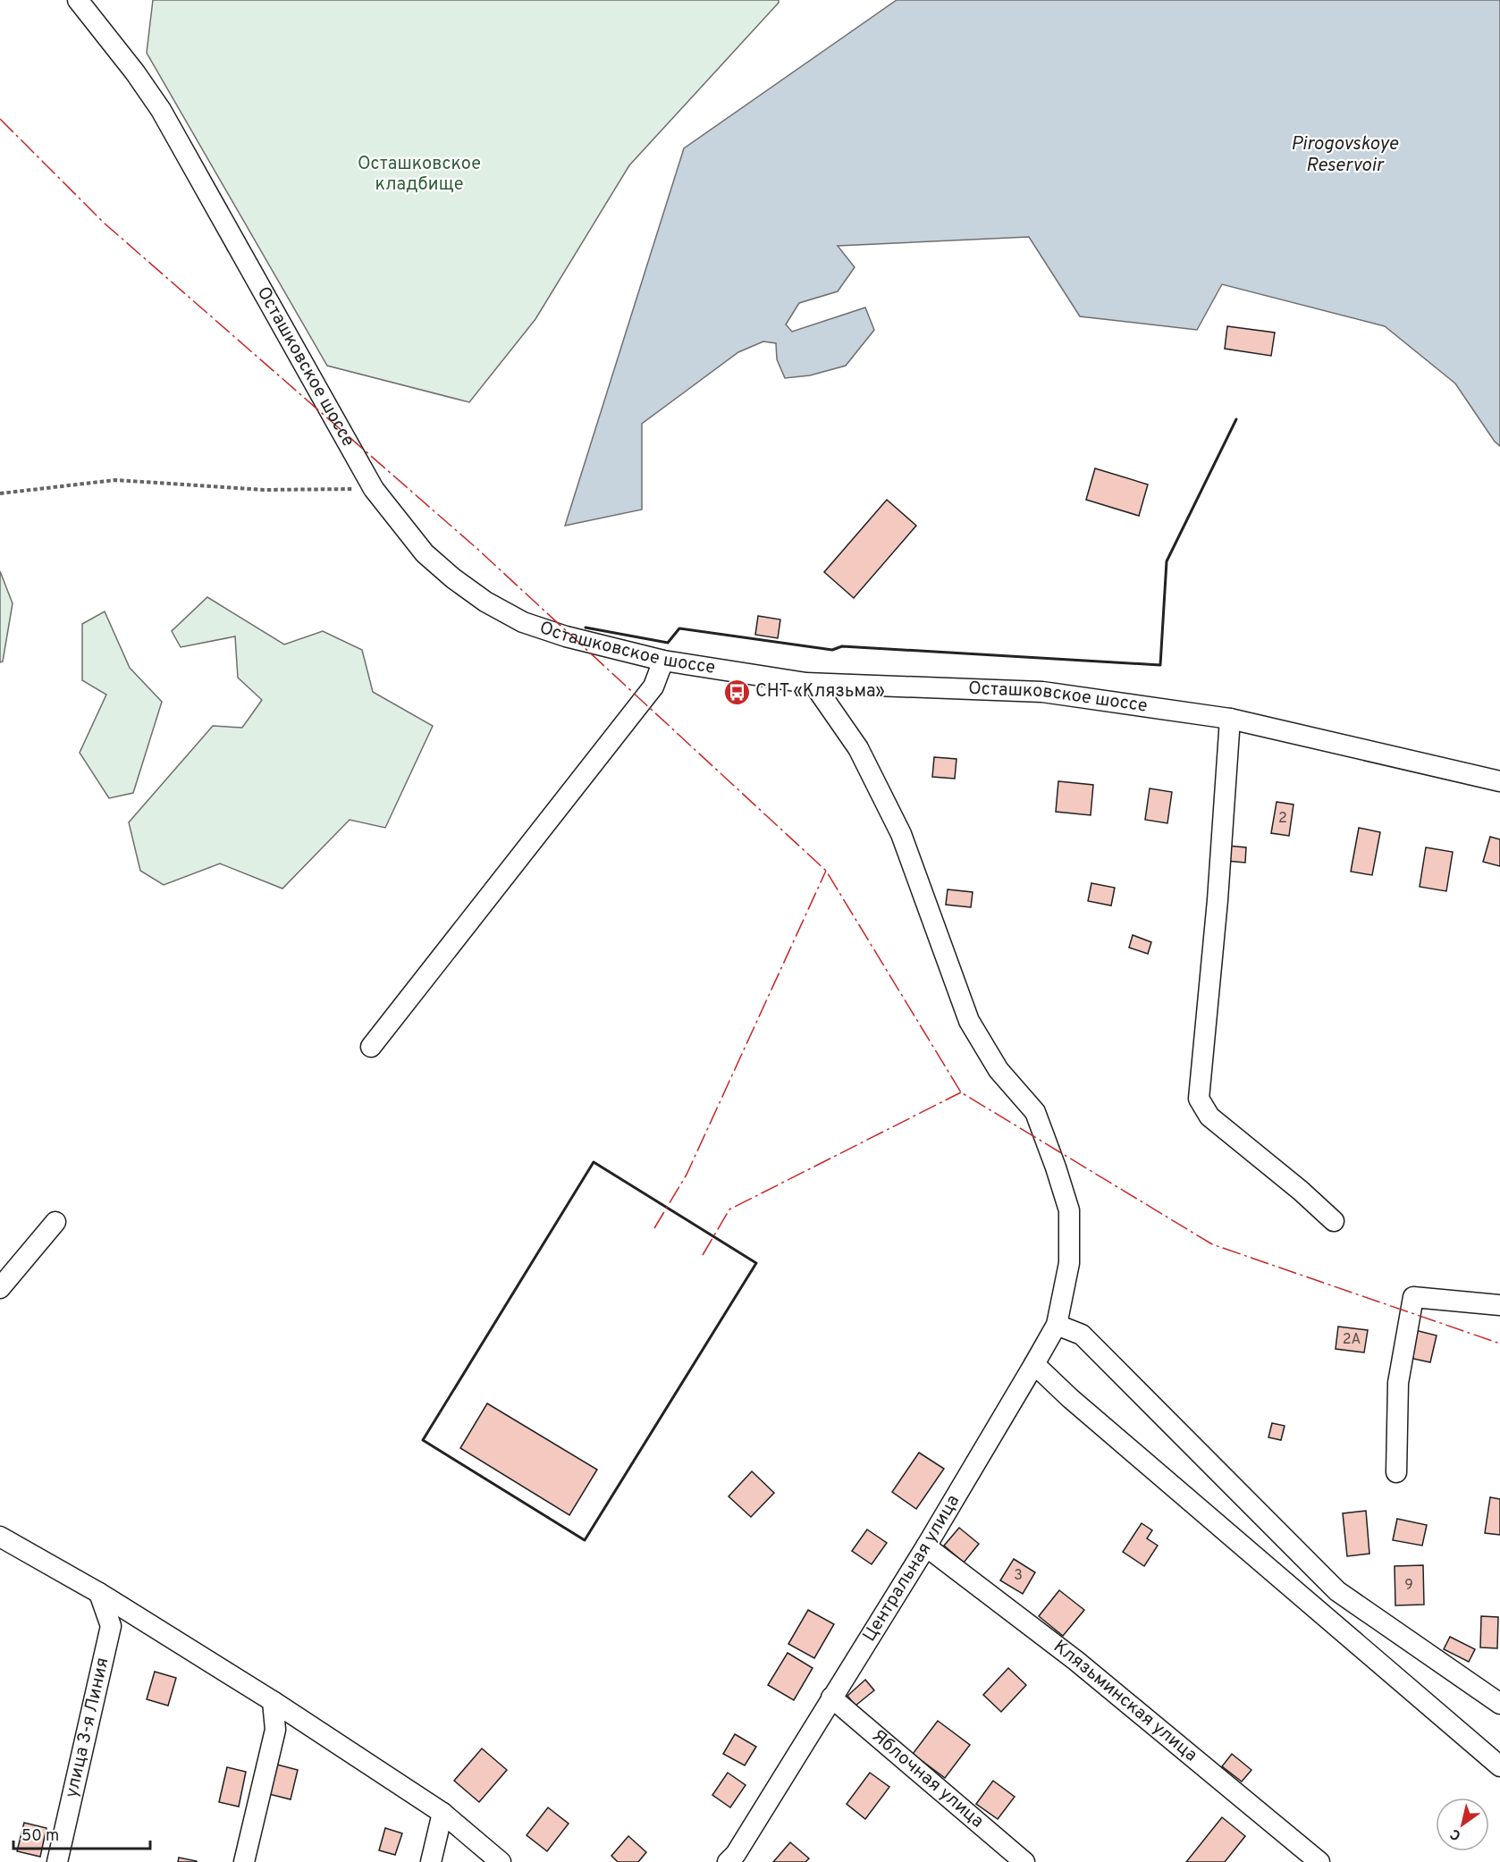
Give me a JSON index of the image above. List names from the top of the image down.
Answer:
{
  "streets": {
    "street": [
      "Осташковское шоссе",
      "Центральная улица",
      "Клязьминская улица",
      "улица 3-я Линия",
      "Яблочная улица"
    ]
  },
  "crossings": [
    ["Осташковское шоссе", "Центральная улица"],
    ["Центральная улица", "Клязьминская улица"],
    ["Центральная улица", "Яблочная улица"]
  ],
  "water": ["Pirogovskoye Reservoir"],
  "parks": ["Осташковское кладбище"],
  "places": {
    "bus stop": ["СНТ «Клязьма»"]
  },
  "house_numbers": [
    "2",
    "2А",
    "3",
    "9"
  ],
  "scale_bar": "50 m",
  "north": "bottom left"
}
